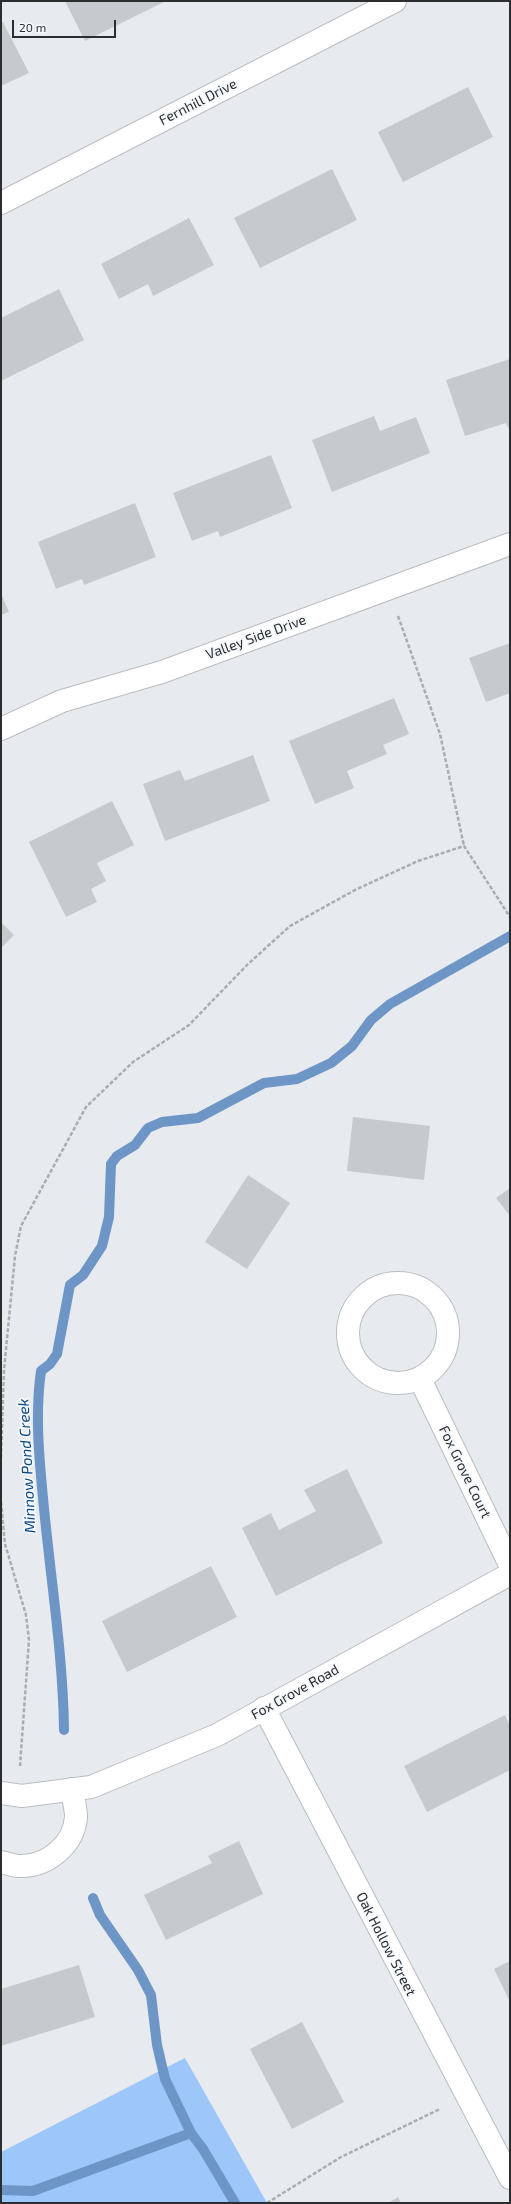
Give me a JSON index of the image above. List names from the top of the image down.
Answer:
{
  "streets": {
    "street": [
      "Fernhill Drive",
      "Valley Side Drive",
      "Fox Grove Court",
      "Fox Grove Road",
      "Oak Hollow Street"
    ]
  },
  "crossings": [
    ["Fox Grove Road", "Oak Hollow Street"]
  ],
  "water": ["Minnow Pond Creek"],
  "scale_bar": "20 m"
}
